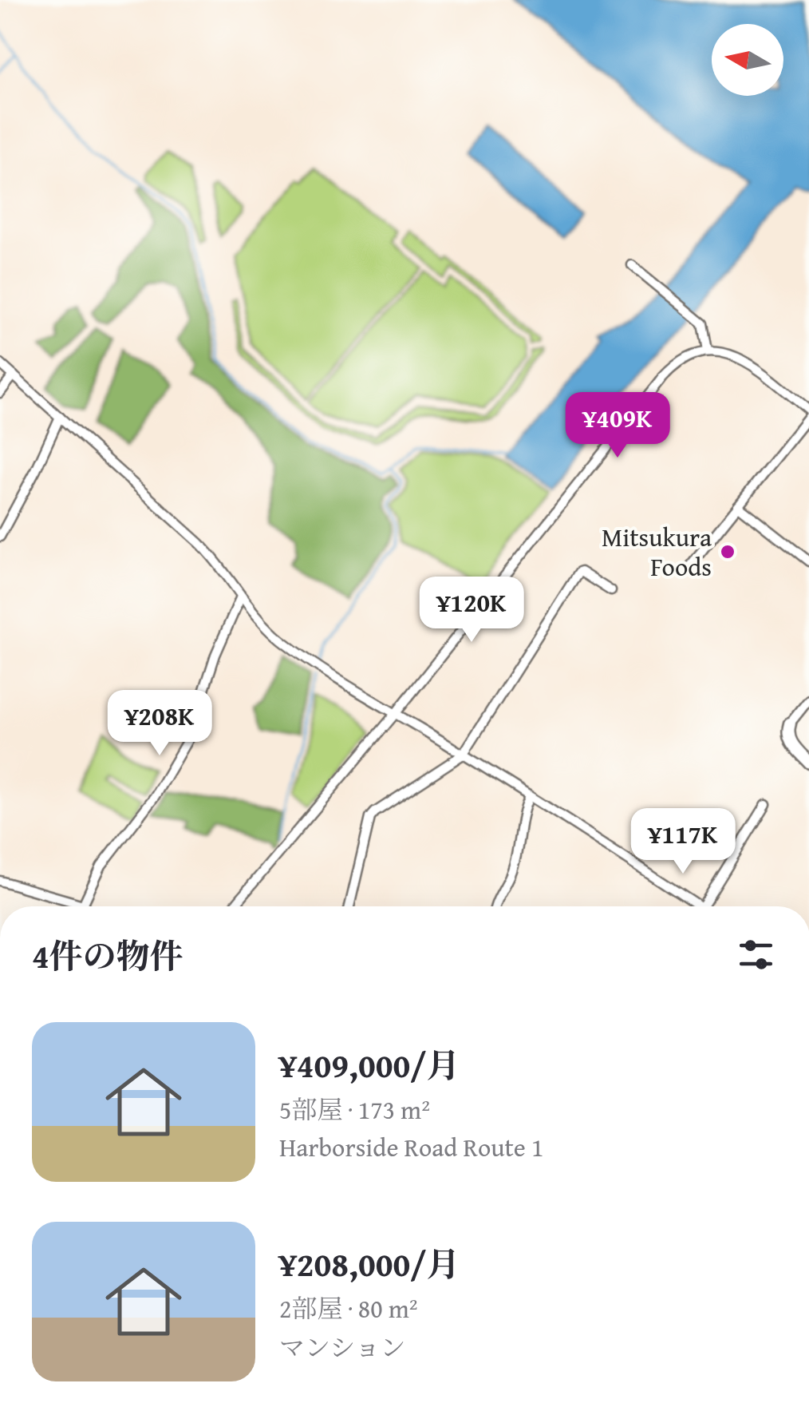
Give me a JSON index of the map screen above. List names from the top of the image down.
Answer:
{
  "places": ["Mitsukura Foods"],
  "north": "left",
  "page": {
    "price": [
      "¥409K",
      "¥120K",
      "¥208K",
      "¥117K"
    ],
    "heading": "4件の物件",
    "list": [
      {
        "name": "¥409,000/月",
        "note": "5部屋 · 173 m² · Harborside Road Route 1"
      },
      {
        "name": "¥208,000/月",
        "note": "2部屋 · 80 m² · マンション"
      }
    ]
  }
}
